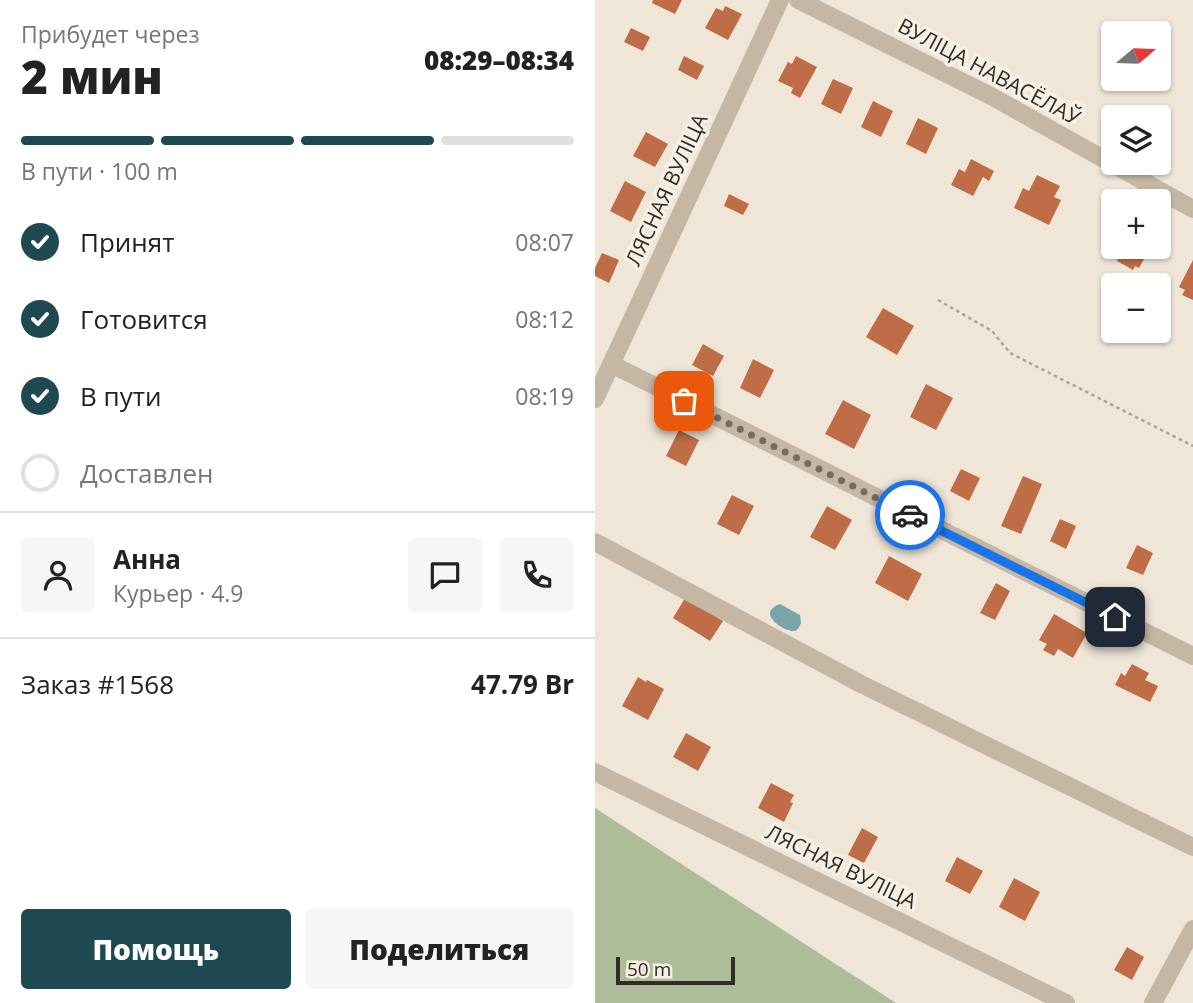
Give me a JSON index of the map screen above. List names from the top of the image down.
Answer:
{
  "streets": {
    "street": ["ВУЛІЦА НАВАСЁЛАЎ", "ЛЯСНАЯ ВУЛІЦА"]
  },
  "scale_bar": "50 m",
  "north": "right",
  "page": {
    "heading": ["2 мин", "Прибудет через", "08:29–08:34"],
    "panel": [
      "Анна",
      "Курьер · 4.9",
      "Заказ #1568",
      "47.79 Br"
    ],
    "map_buttons": ["+", "−"],
    "bar": "В пути · 100 m",
    "list": [
      ["Принят", "08:07"],
      ["Готовится", "08:12"],
      ["В пути", "08:19"],
      "Доставлен"
    ],
    "buttons": ["Помощь", "Поделиться"],
    "scale": "50 m"
  }
}
